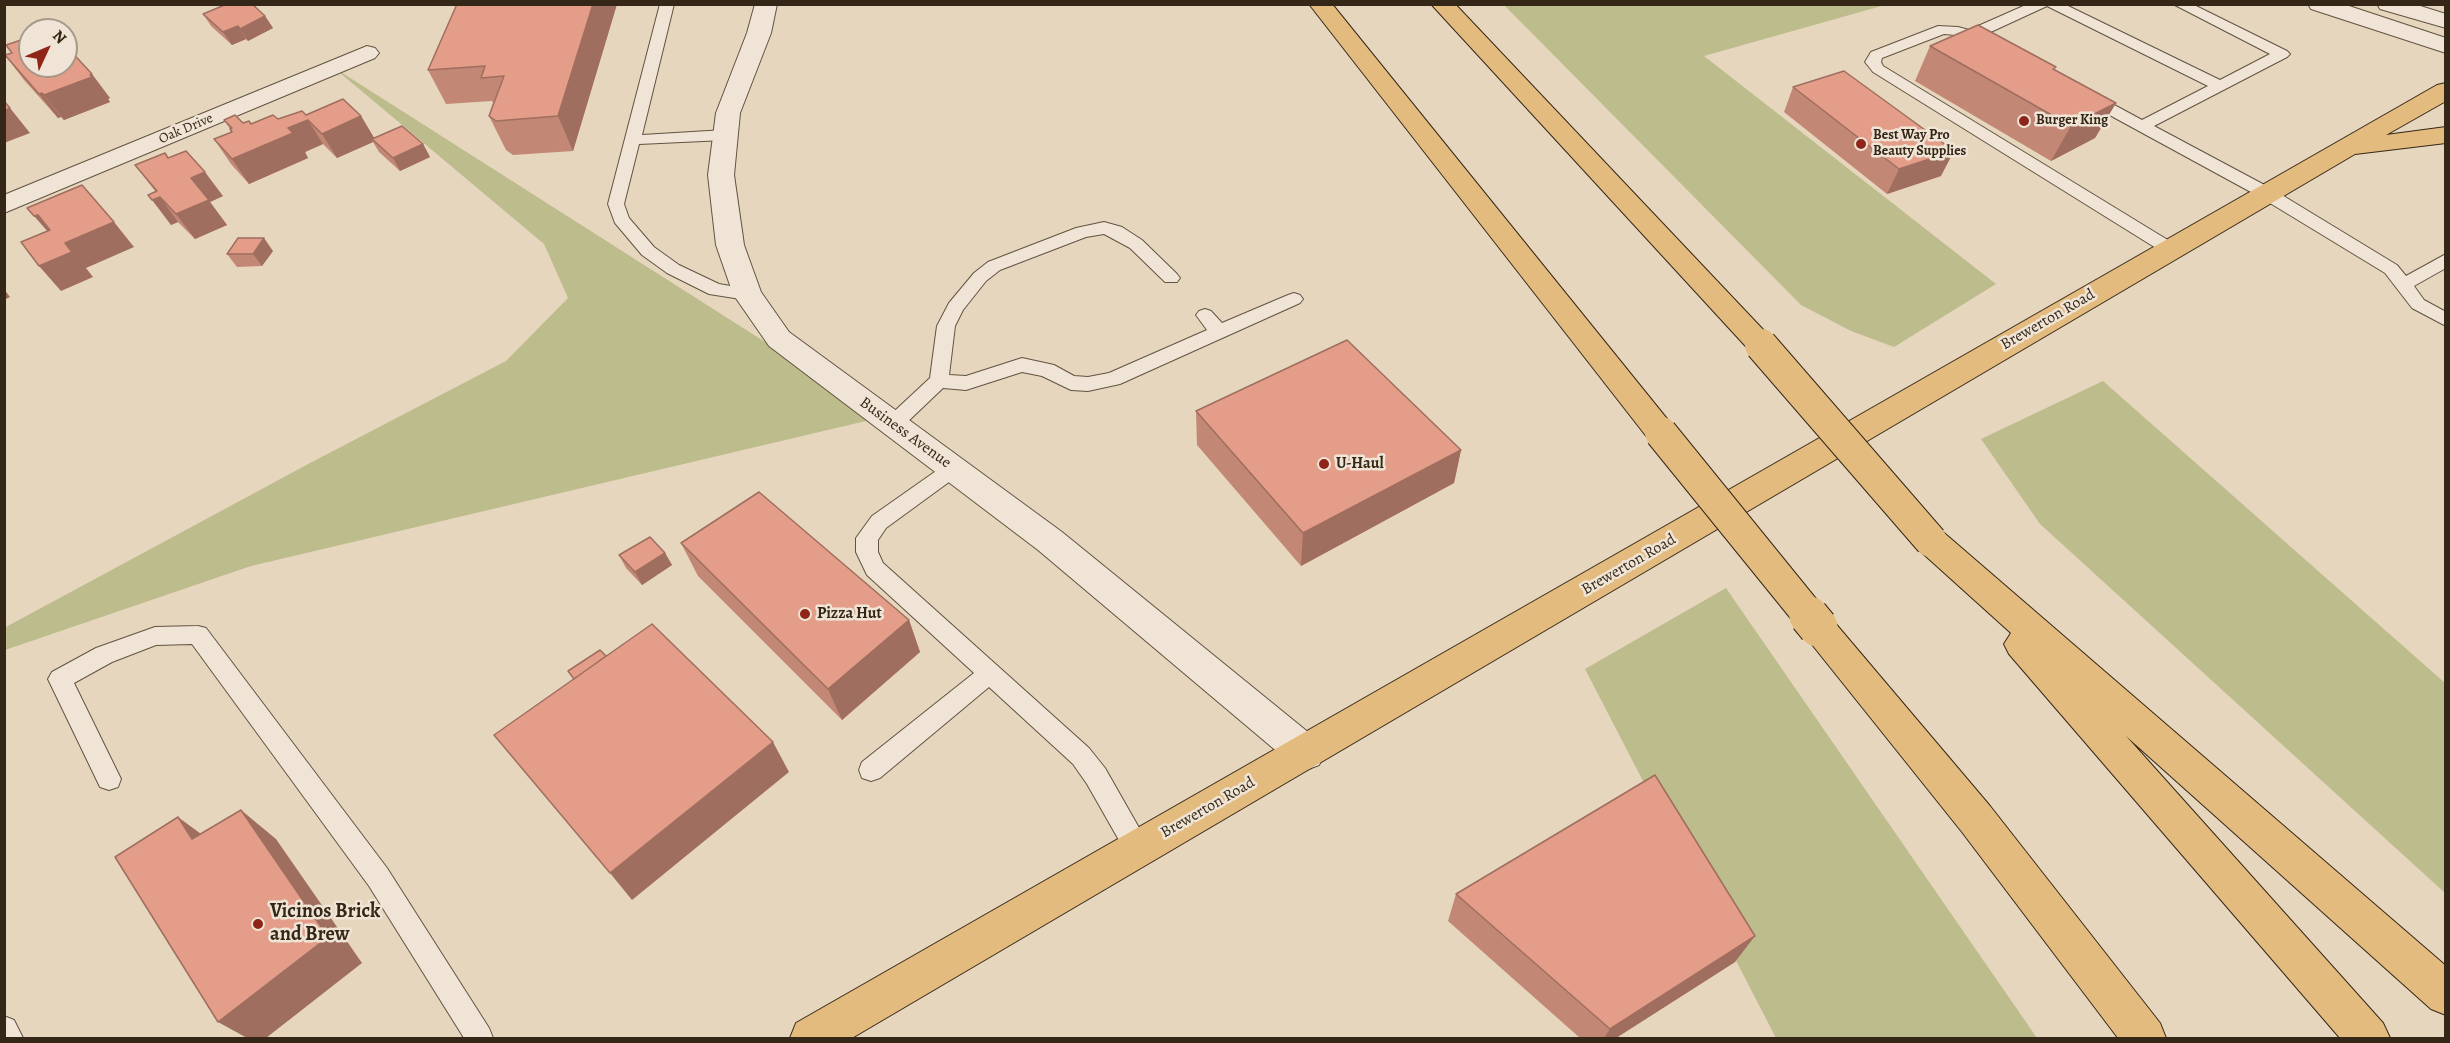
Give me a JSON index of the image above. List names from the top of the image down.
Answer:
{
  "streets": {
    "main road": ["Brewerton Road"],
    "street": ["Oak Drive", "Business Avenue"]
  },
  "crossings": [
    ["Brewerton Road", "Business Avenue"]
  ],
  "places": [
    "Burger King",
    "Best Way Pro Beauty Supplies",
    "U-Haul",
    "Pizza Hut",
    "Vicinos Brick and Brew"
  ],
  "north": "top right"
}
